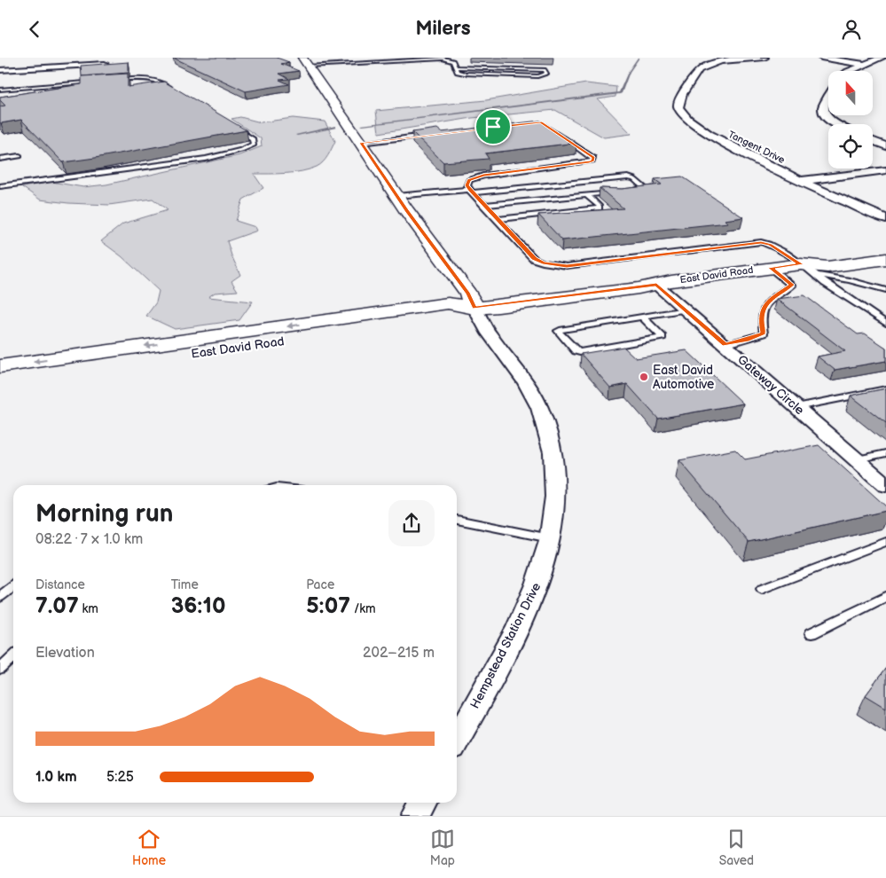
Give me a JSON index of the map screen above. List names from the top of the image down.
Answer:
{
  "streets": {
    "street": [
      "Tangent Drive",
      "East David Road",
      "Gateway Circle",
      "Hempstead Station Drive"
    ]
  },
  "crossings": [
    ["East David Road", "Gateway Circle"],
    ["East David Road", "Hempstead Station Drive"]
  ],
  "places": ["East David Automotive"],
  "north": "top",
  "page": {
    "header": "Milers",
    "heading": ["Morning run", "08:22 · 7 × 1.0 km"],
    "stats": [
      ["Distance", "7.07 km"],
      ["Time", "36:10"],
      ["Pace", "5:07 /km"]
    ],
    "chart": ["Elevation", "202–215 m"],
    "list": [
      {
        "name": "1.0 km",
        "note": "5:25"
      }
    ],
    "tabs": ["Home", "Map", "Saved"]
  }
}
